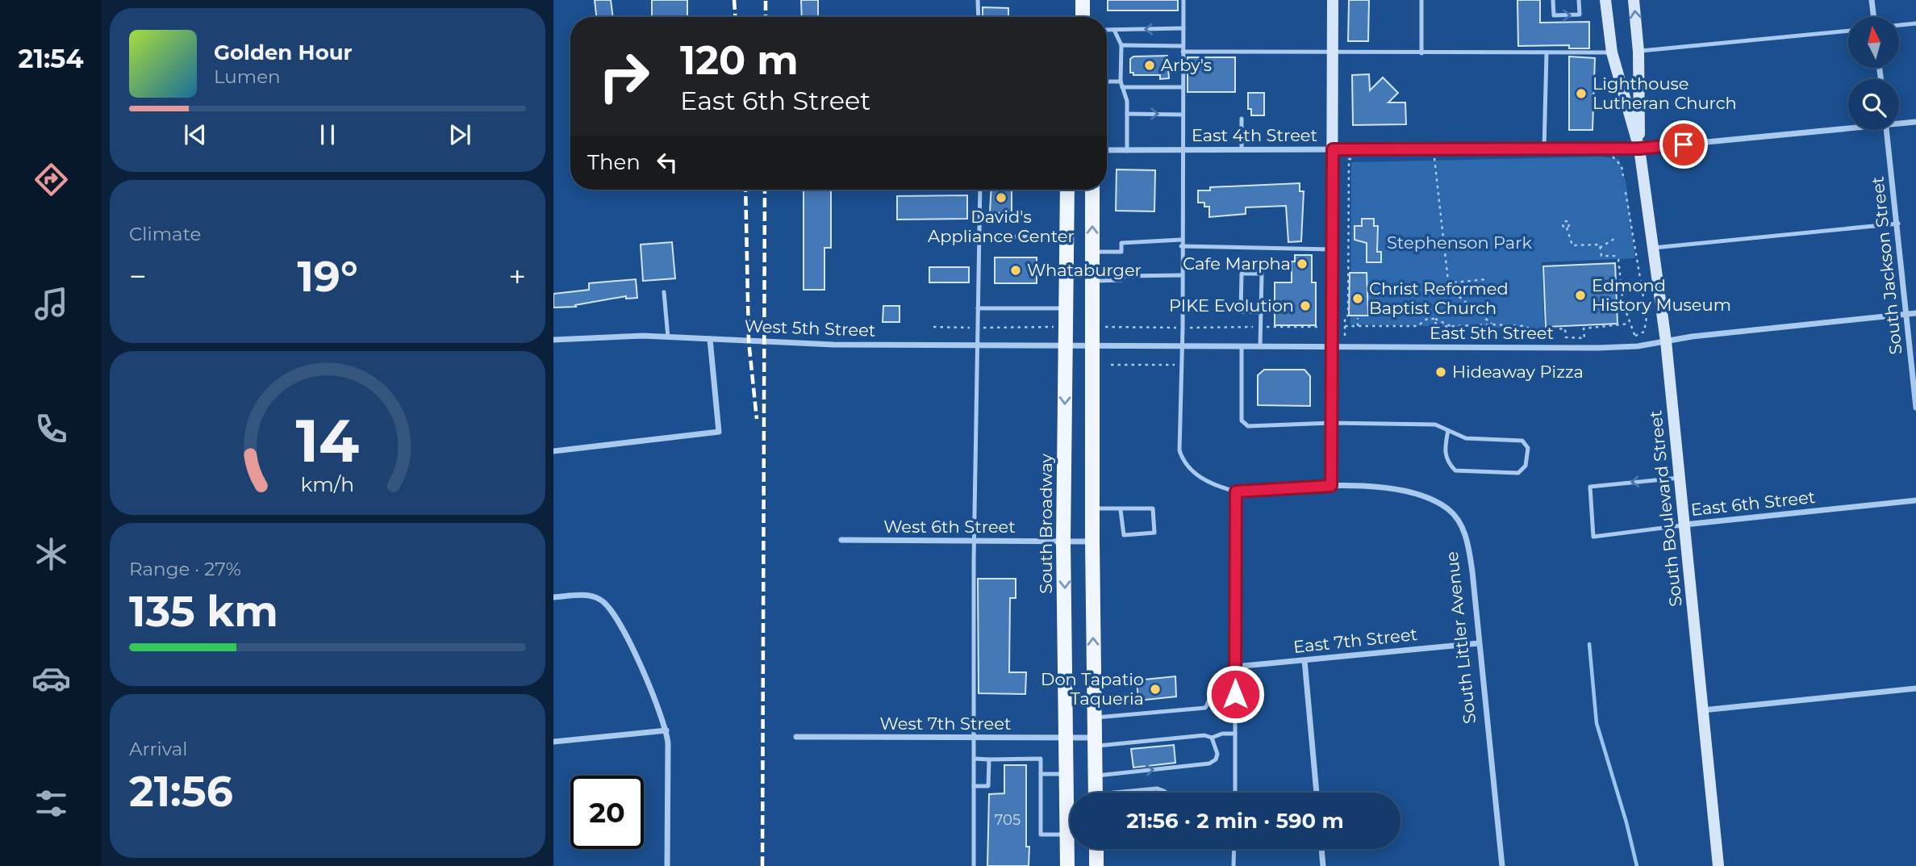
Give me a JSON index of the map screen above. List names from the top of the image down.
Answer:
{
  "streets": {
    "main road": ["South Boulevard Street", "South Broadway"],
    "street": [
      "East 4th Street",
      "South Jackson Street",
      "West 5th Street",
      "East 5th Street",
      "East 6th Street",
      "West 6th Street",
      "South Littler Avenue",
      "East 7th Street",
      "West 7th Street"
    ]
  },
  "crossings": [
    ["East 4th Street", "South Boulevard Street"],
    ["South Jackson Street", "East 5th Street"],
    ["West 5th Street", "East 5th Street"],
    ["West 5th Street", "South Broadway"],
    ["East 5th Street", "South Boulevard Street"],
    ["East 5th Street", "South Broadway"],
    ["East 6th Street", "South Boulevard Street"],
    ["South Broadway", "West 6th Street"],
    ["South Broadway", "West 7th Street"],
    ["South Littler Avenue", "East 7th Street"]
  ],
  "parks": ["Stephenson Park"],
  "places": [
    "Arby's",
    "Lighthouse Lutheran Church",
    "David's Appliance Center",
    "Cafe Marpha",
    "Whataburger",
    "Edmond History Museum",
    "Christ Reformed Baptist Church",
    "PIKE Evolution",
    "Hideaway Pizza",
    "Don Tapatio Taqueria"
  ],
  "house_numbers": ["705"],
  "north": "top",
  "page": {
    "tabs": "21:54",
    "turn": ["120 m", "East 6th Street"],
    "song": ["Golden Hour", "Lumen"],
    "then": "Then",
    "tile": [
      "Climate",
      ["Range · 27%", "135 km"],
      ["Arrival", "21:56"]
    ],
    "heat": ["−", "19°", "+"],
    "limit": "20",
    "trip": "21:56 · 2 min · 590 m",
    "gauge": ["14", "km/h"]
  }
}
